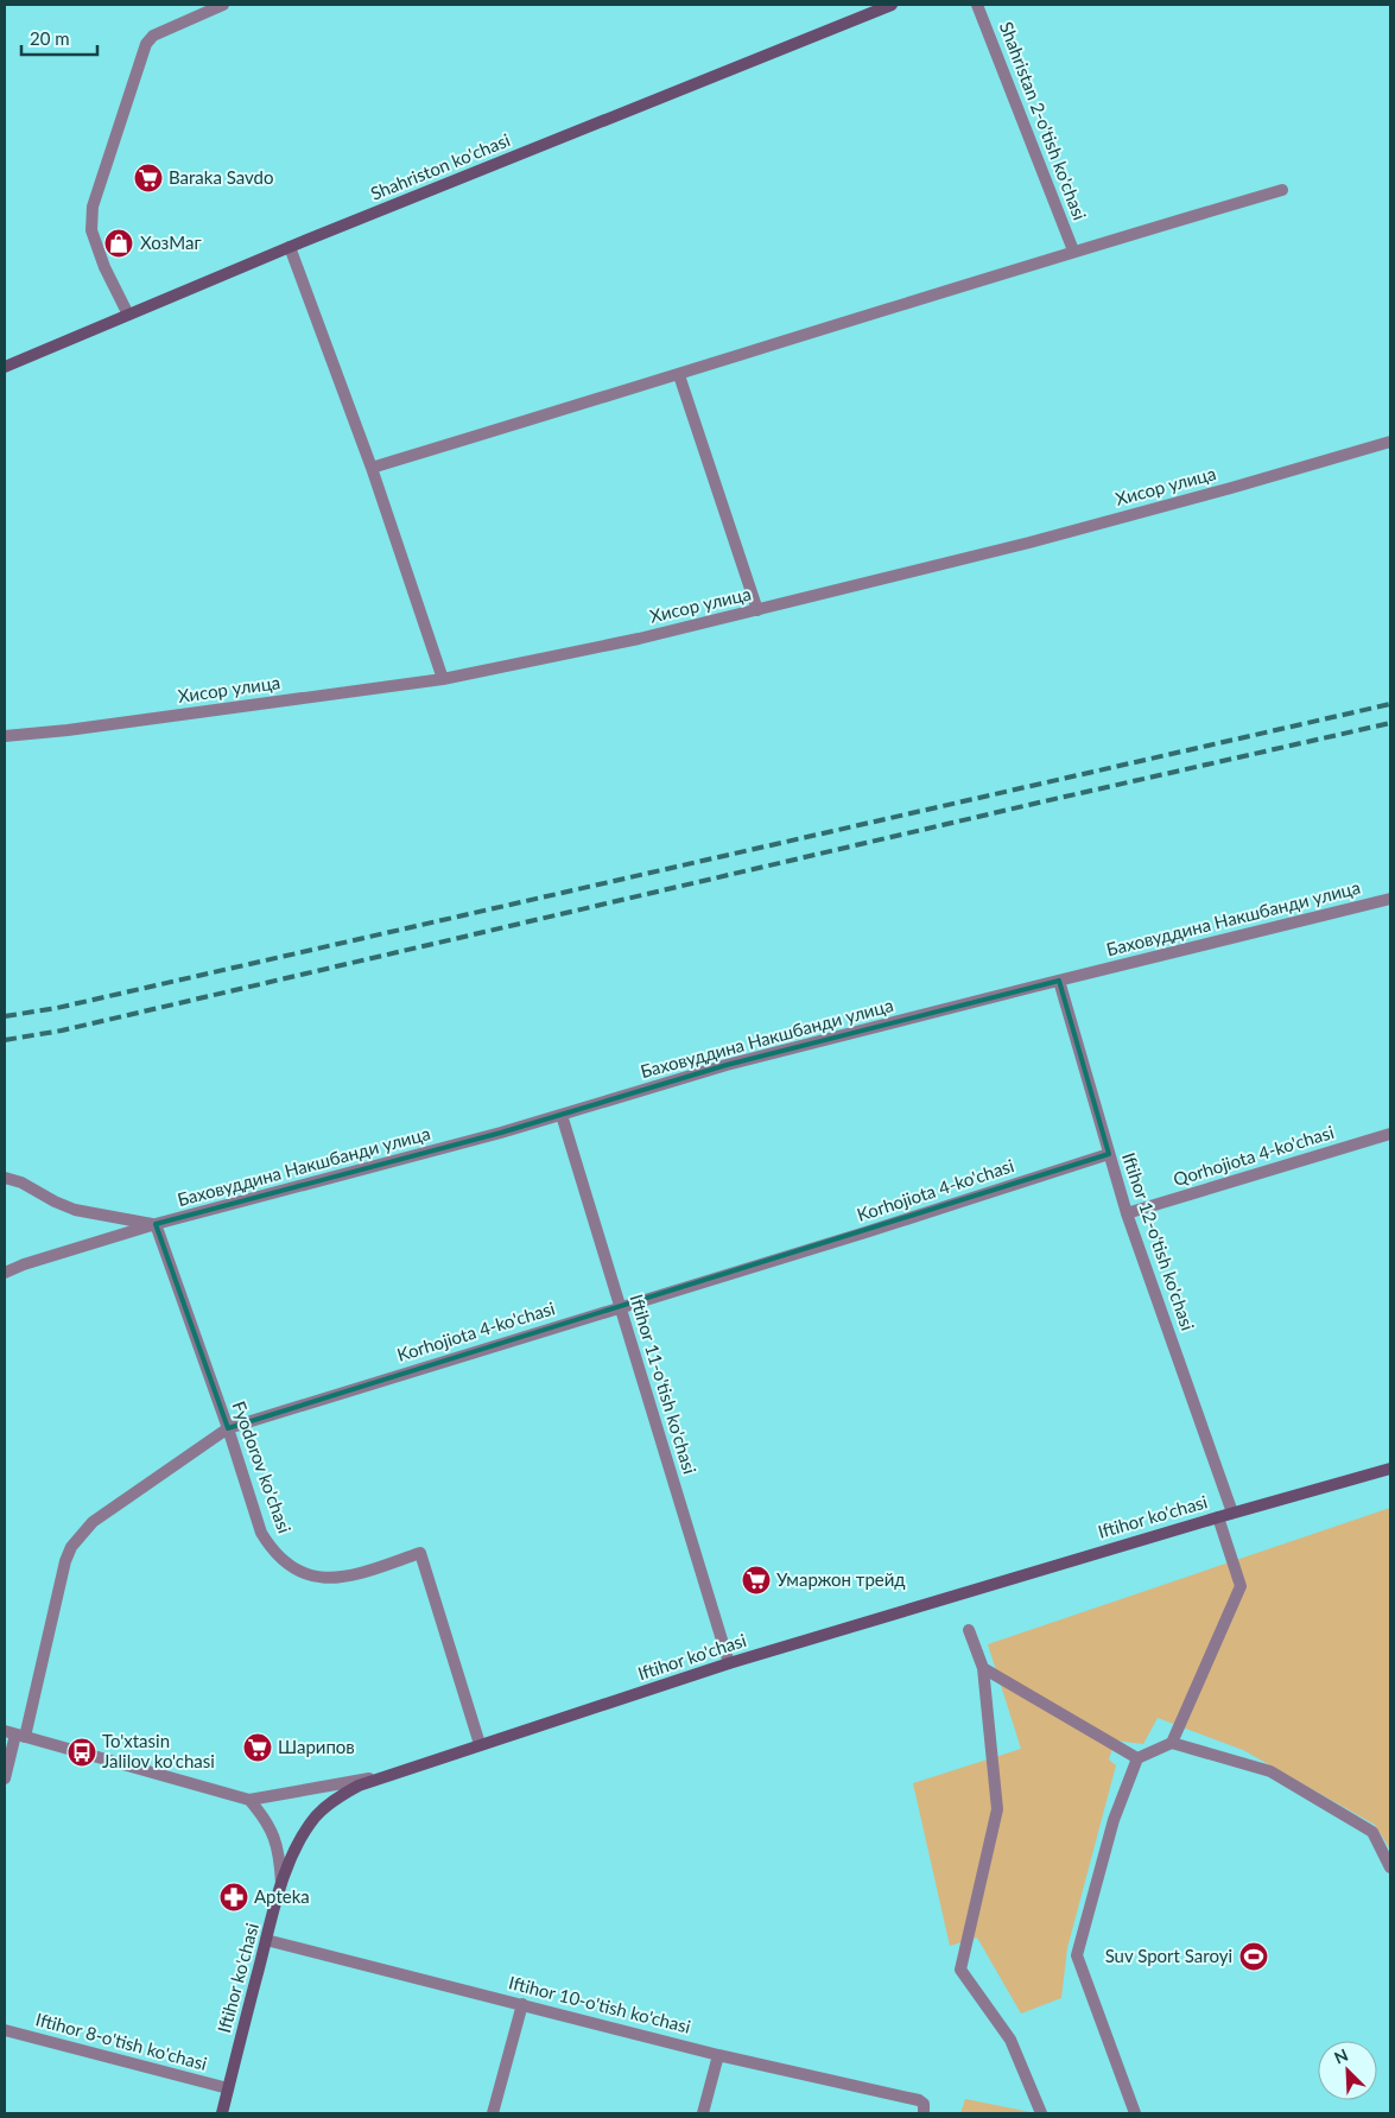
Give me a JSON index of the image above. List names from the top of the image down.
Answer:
{
  "streets": {
    "main road": ["Shahriston ko'chasi", "Iftihor ko'chasi"],
    "street": [
      "Shahristan 2-o'tish ko'chasi",
      "Хисор улица",
      "Баховуддина Накшбанди улица",
      "Qorhojiota 4-ko'chasi",
      "Korhojiota 4-ko'chasi",
      "Iftihor 12-o'tish ko'chasi",
      "Iftihor 11-o'tish ko'chasi",
      "Fyodorov ko'chasi",
      "Iftihor 10-o'tish ko'chasi",
      "Iftihor 8-o'tish ko'chasi"
    ]
  },
  "crossings": [
    ["Баховуддина Накшбанди улица", "Iftihor 12-o'tish ko'chasi"],
    ["Баховуддина Накшбанди улица", "Iftihor 11-o'tish ko'chasi"],
    ["Баховуддина Накшбанди улица", "Fyodorov ko'chasi"],
    ["Qorhojiota 4-ko'chasi", "Iftihor 12-o'tish ko'chasi"],
    ["Korhojiota 4-ko'chasi", "Iftihor 12-o'tish ko'chasi"],
    ["Korhojiota 4-ko'chasi", "Iftihor 11-o'tish ko'chasi"],
    ["Korhojiota 4-ko'chasi", "Fyodorov ko'chasi"],
    ["Iftihor 12-o'tish ko'chasi", "Iftihor ko'chasi"],
    ["Iftihor 11-o'tish ko'chasi", "Iftihor ko'chasi"],
    ["Fyodorov ko'chasi", "Iftihor ko'chasi"],
    ["Iftihor ko'chasi", "Iftihor 10-o'tish ko'chasi"],
    ["Iftihor ko'chasi", "Iftihor 8-o'tish ko'chasi"]
  ],
  "places": {
    "supermarket": ["Baraka Savdo", "Умаржон трейд", "Шарипов"],
    "shop": ["ХозМаг"],
    "bus stop": ["To'xtasin Jalilov ko'chasi"],
    "pharmacy": ["Apteka"],
    "sports": ["Suv Sport Saroyi"]
  },
  "scale_bar": "20 m",
  "north": "top left"
}
